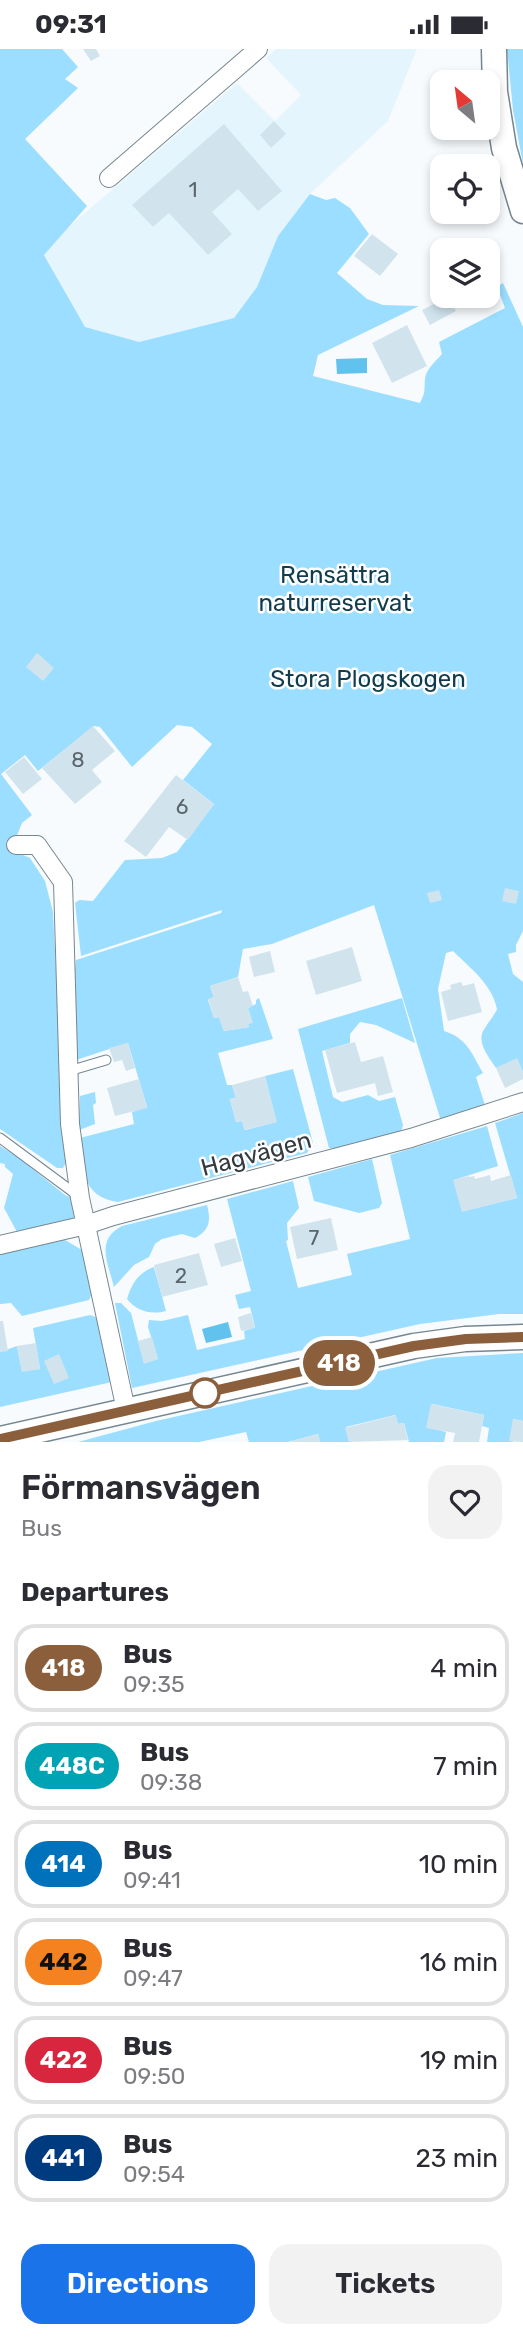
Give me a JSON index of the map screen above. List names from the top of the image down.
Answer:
{
  "streets": {
    "street": ["Hagvägen"]
  },
  "parks": ["Rensättra naturreservat", "Stora Plogskogen"],
  "lines": ["bus line 418"],
  "house_numbers": [
    "1",
    "8",
    "6",
    "7",
    "2"
  ],
  "north": "top left",
  "page": {
    "status": "09:31",
    "on_map": "418",
    "heading": [
      ["Förmansvägen", "Bus"],
      "Departures"
    ],
    "list": [
      {
        "mark": "418",
        "name": "Bus",
        "note": "09:35",
        "value": "4 min"
      },
      {
        "mark": "448C",
        "name": "Bus",
        "note": "09:38",
        "value": "7 min"
      },
      {
        "mark": "414",
        "name": "Bus",
        "note": "09:41",
        "value": "10 min"
      },
      {
        "mark": "442",
        "name": "Bus",
        "note": "09:47",
        "value": "16 min"
      },
      {
        "mark": "422",
        "name": "Bus",
        "note": "09:50",
        "value": "19 min"
      },
      {
        "mark": "441",
        "name": "Bus",
        "note": "09:54",
        "value": "23 min"
      }
    ],
    "buttons": ["Directions", "Tickets"]
  }
}
